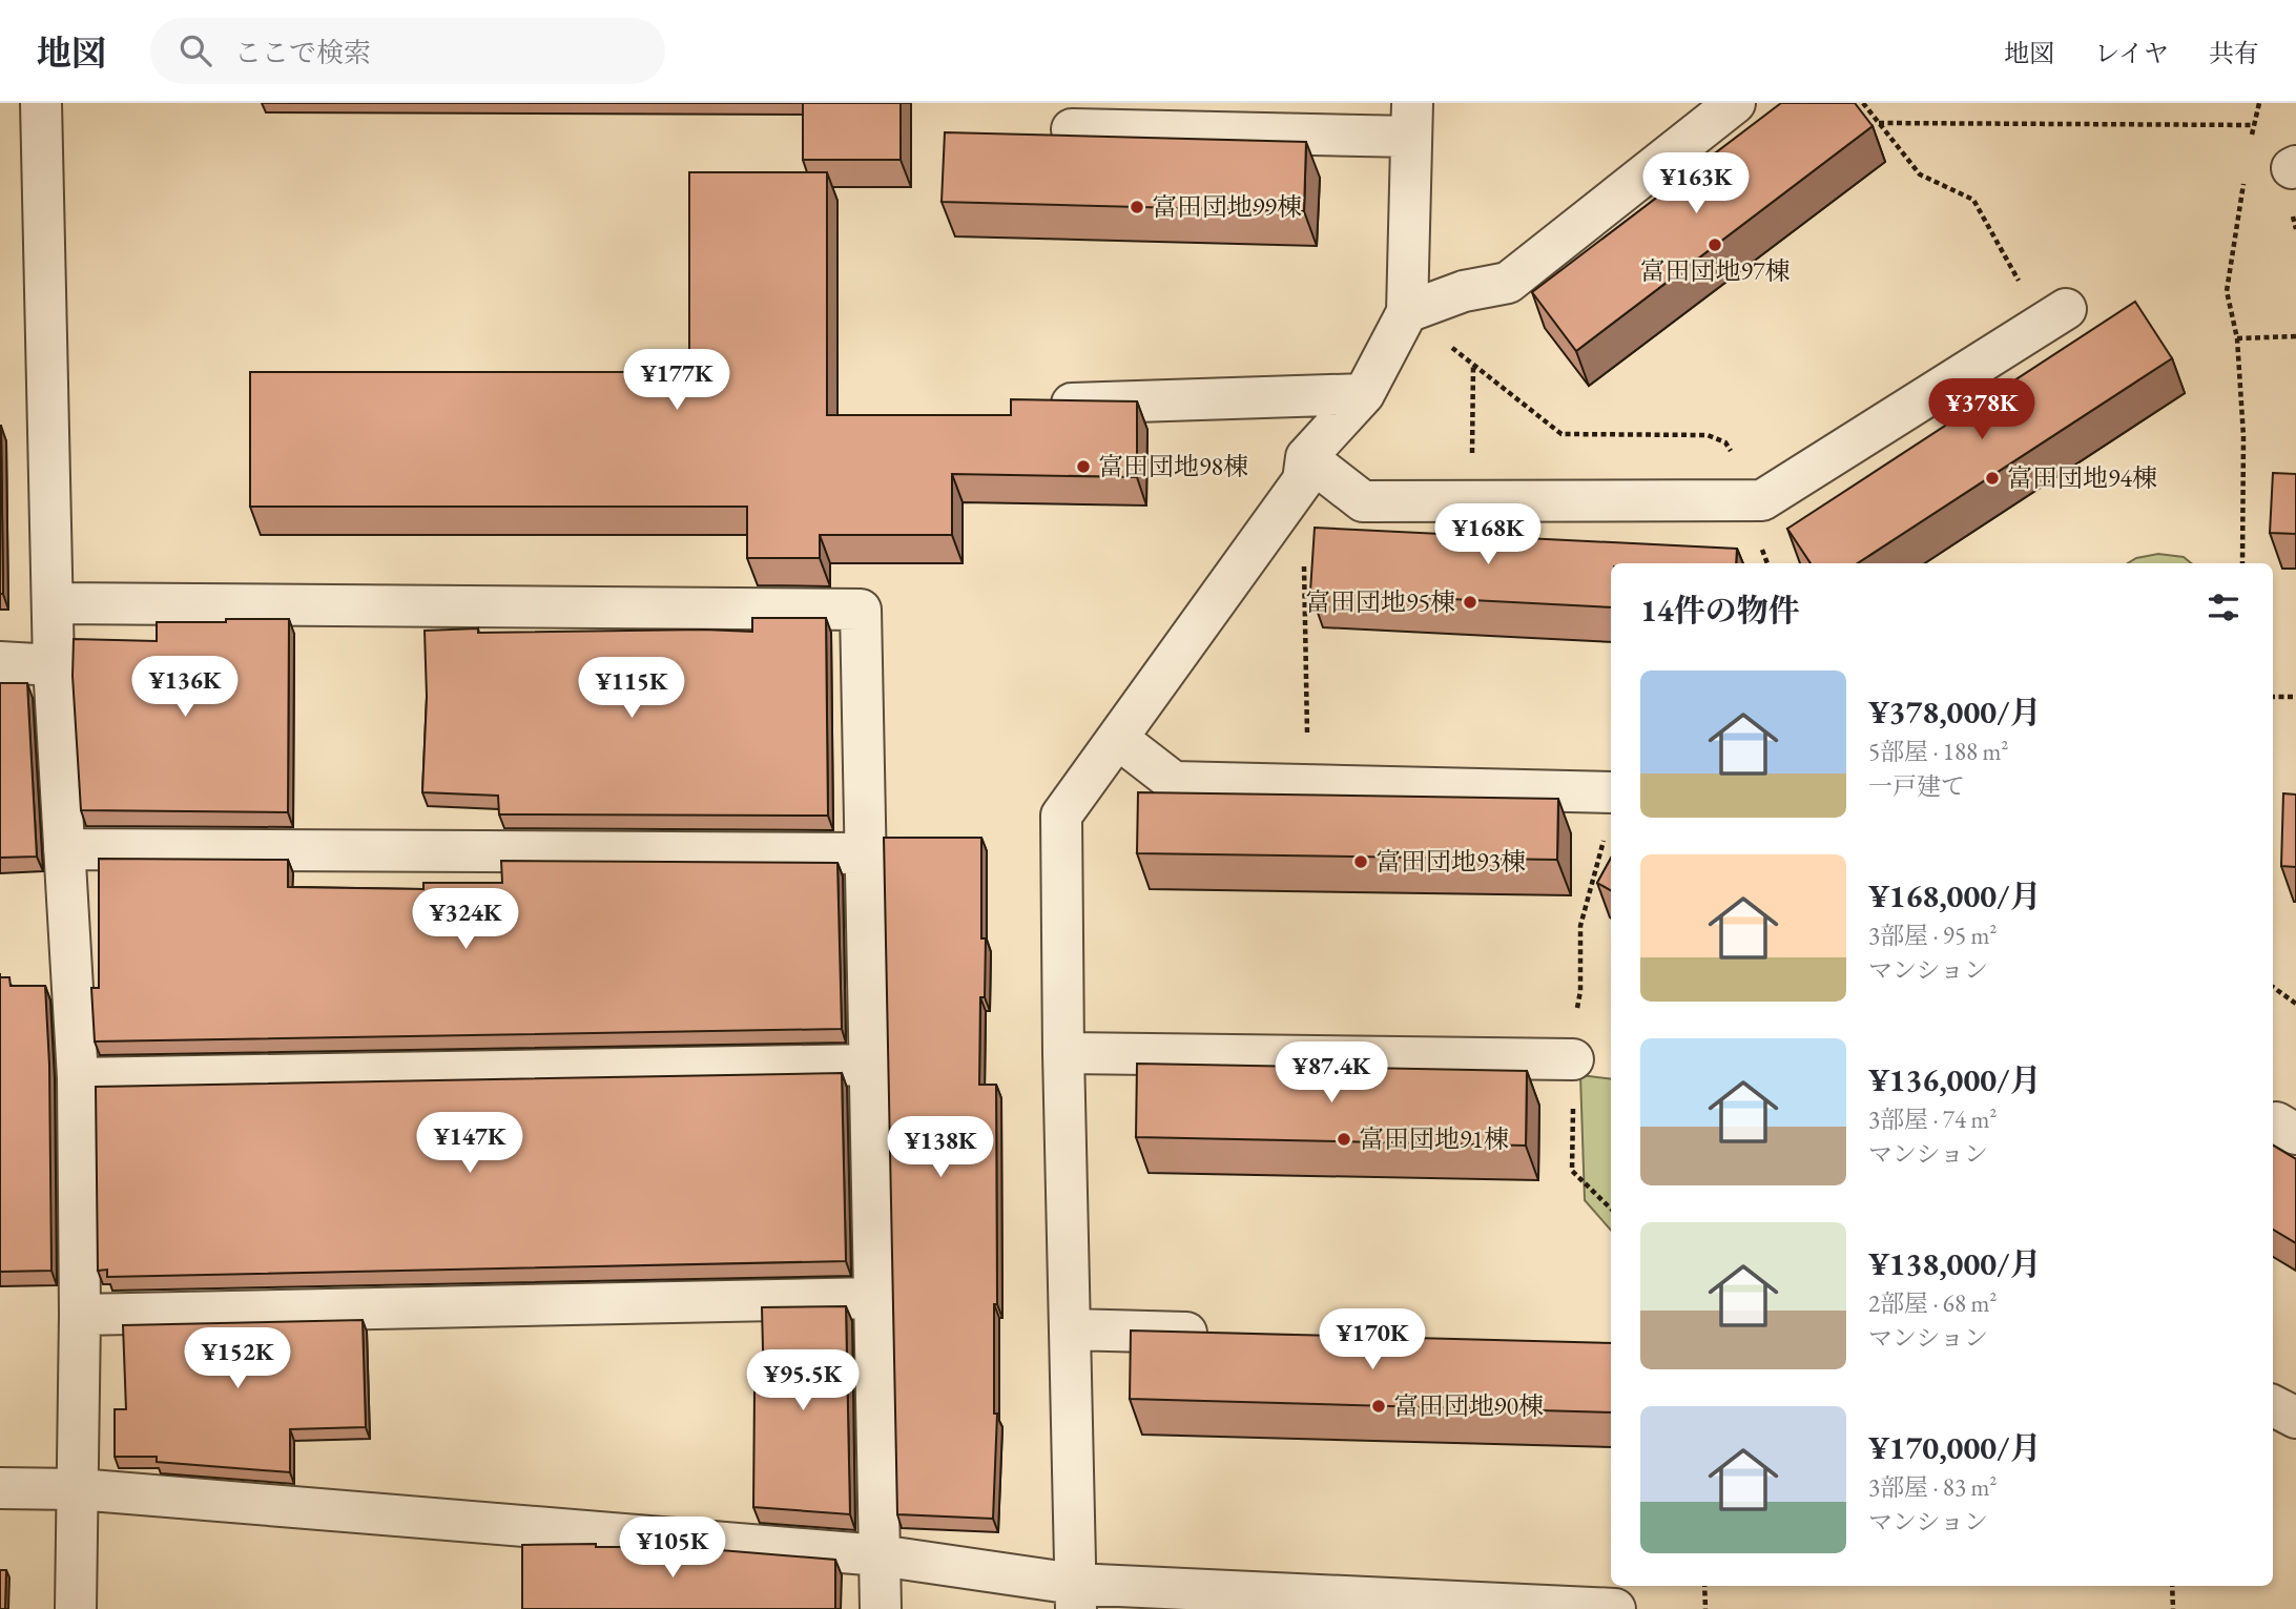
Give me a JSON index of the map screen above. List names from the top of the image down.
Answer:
{
  "places": [
    "富田団地99棟",
    "富田団地97棟",
    "富田団地98棟",
    "富田団地94棟",
    "富田団地95棟",
    "富田団地93棟",
    "富田団地91棟",
    "富田団地90棟"
  ],
  "page": {
    "header": "地図",
    "search": "ここで検索",
    "nav": ["地図", "レイヤ", "共有"],
    "price": [
      "¥163K",
      "¥177K",
      "¥378K",
      "¥168K",
      "¥136K",
      "¥115K",
      "¥324K",
      "¥87.4K",
      "¥147K",
      "¥138K",
      "¥170K",
      "¥152K",
      "¥95.5K",
      "¥105K"
    ],
    "heading": "14件の物件",
    "list": [
      {
        "name": "¥378,000/月",
        "note": "5部屋 · 188 m² · 一戸建て"
      },
      {
        "name": "¥168,000/月",
        "note": "3部屋 · 95 m² · マンション"
      },
      {
        "name": "¥136,000/月",
        "note": "3部屋 · 74 m² · マンション"
      },
      {
        "name": "¥138,000/月",
        "note": "2部屋 · 68 m² · マンション"
      },
      {
        "name": "¥170,000/月",
        "note": "3部屋 · 83 m² · マンション"
      }
    ]
  }
}
